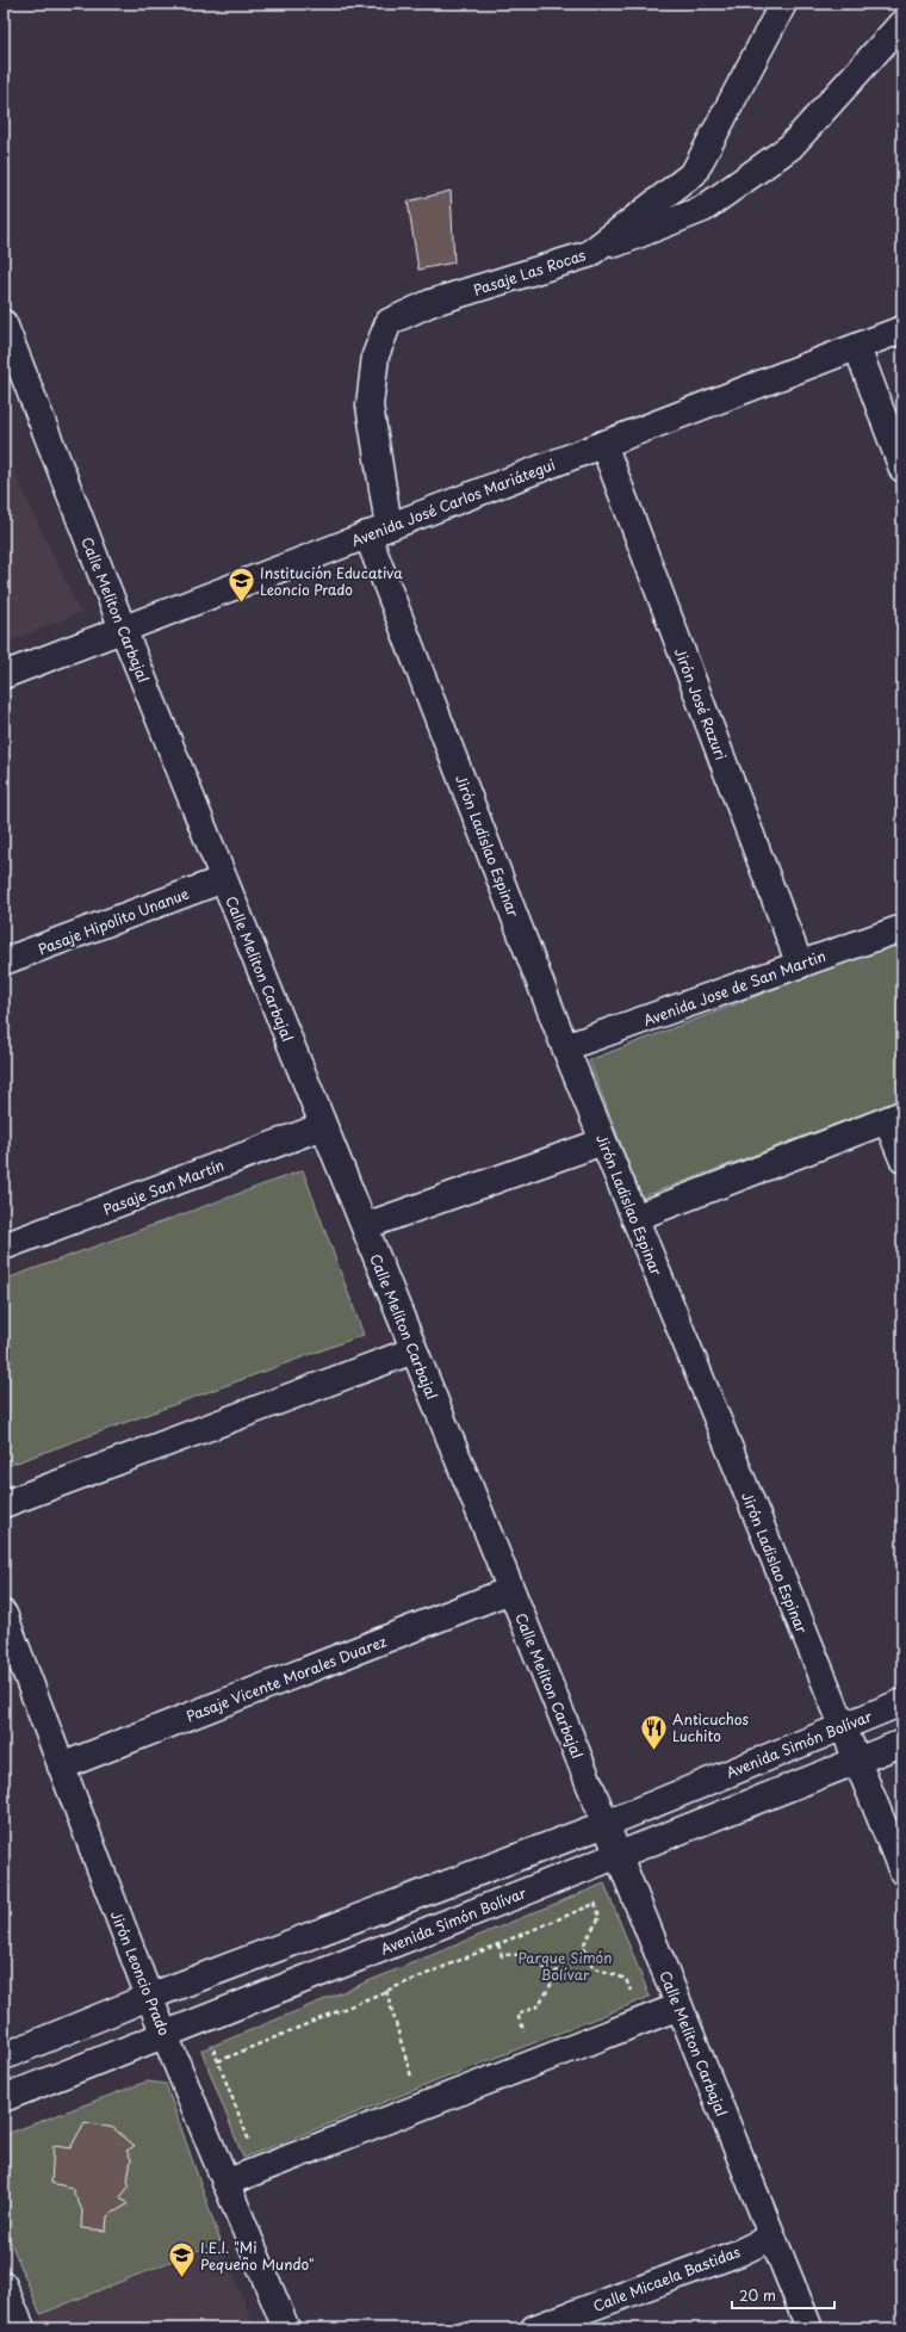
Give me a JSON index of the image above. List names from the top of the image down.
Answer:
{
  "streets": {
    "street": [
      "Pasaje Las Rocas",
      "Avenida José Carlos Mariátegui",
      "Calle Meliton Carbajal",
      "Jirón José Razuri",
      "Jirón Ladislao Espinar",
      "Pasaje Hipolito Unanue",
      "Avenida Jose de San Martin",
      "Pasaje San Martín",
      "Pasaje Vicente Morales Duarez",
      "Avenida Simón Bolívar",
      "Jirón Leoncio Prado",
      "Calle Micaela Bastidas"
    ]
  },
  "crossings": [
    ["Pasaje Las Rocas", "Avenida José Carlos Mariátegui"],
    ["Pasaje Las Rocas", "Jirón Ladislao Espinar"],
    ["Avenida José Carlos Mariátegui", "Calle Meliton Carbajal"],
    ["Avenida José Carlos Mariátegui", "Jirón José Razuri"],
    ["Avenida José Carlos Mariátegui", "Jirón Ladislao Espinar"],
    ["Calle Meliton Carbajal", "Pasaje Hipolito Unanue"],
    ["Calle Meliton Carbajal", "Pasaje San Martín"],
    ["Calle Meliton Carbajal", "Pasaje Vicente Morales Duarez"],
    ["Calle Meliton Carbajal", "Avenida Simón Bolívar"],
    ["Calle Meliton Carbajal", "Calle Micaela Bastidas"],
    ["Jirón José Razuri", "Avenida Jose de San Martin"],
    ["Jirón Ladislao Espinar", "Avenida Jose de San Martin"],
    ["Jirón Ladislao Espinar", "Avenida Simón Bolívar"],
    ["Pasaje Vicente Morales Duarez", "Jirón Leoncio Prado"],
    ["Avenida Simón Bolívar", "Jirón Leoncio Prado"]
  ],
  "parks": ["Parque Simón Bolívar"],
  "places": {
    "school or university": ["Institución Educativa Leoncio Prado", "I.E.I. \"Mi Pequeño Mundo\""],
    "restaurant": ["Anticuchos Luchito"]
  },
  "scale_bar": "20 m"
}
